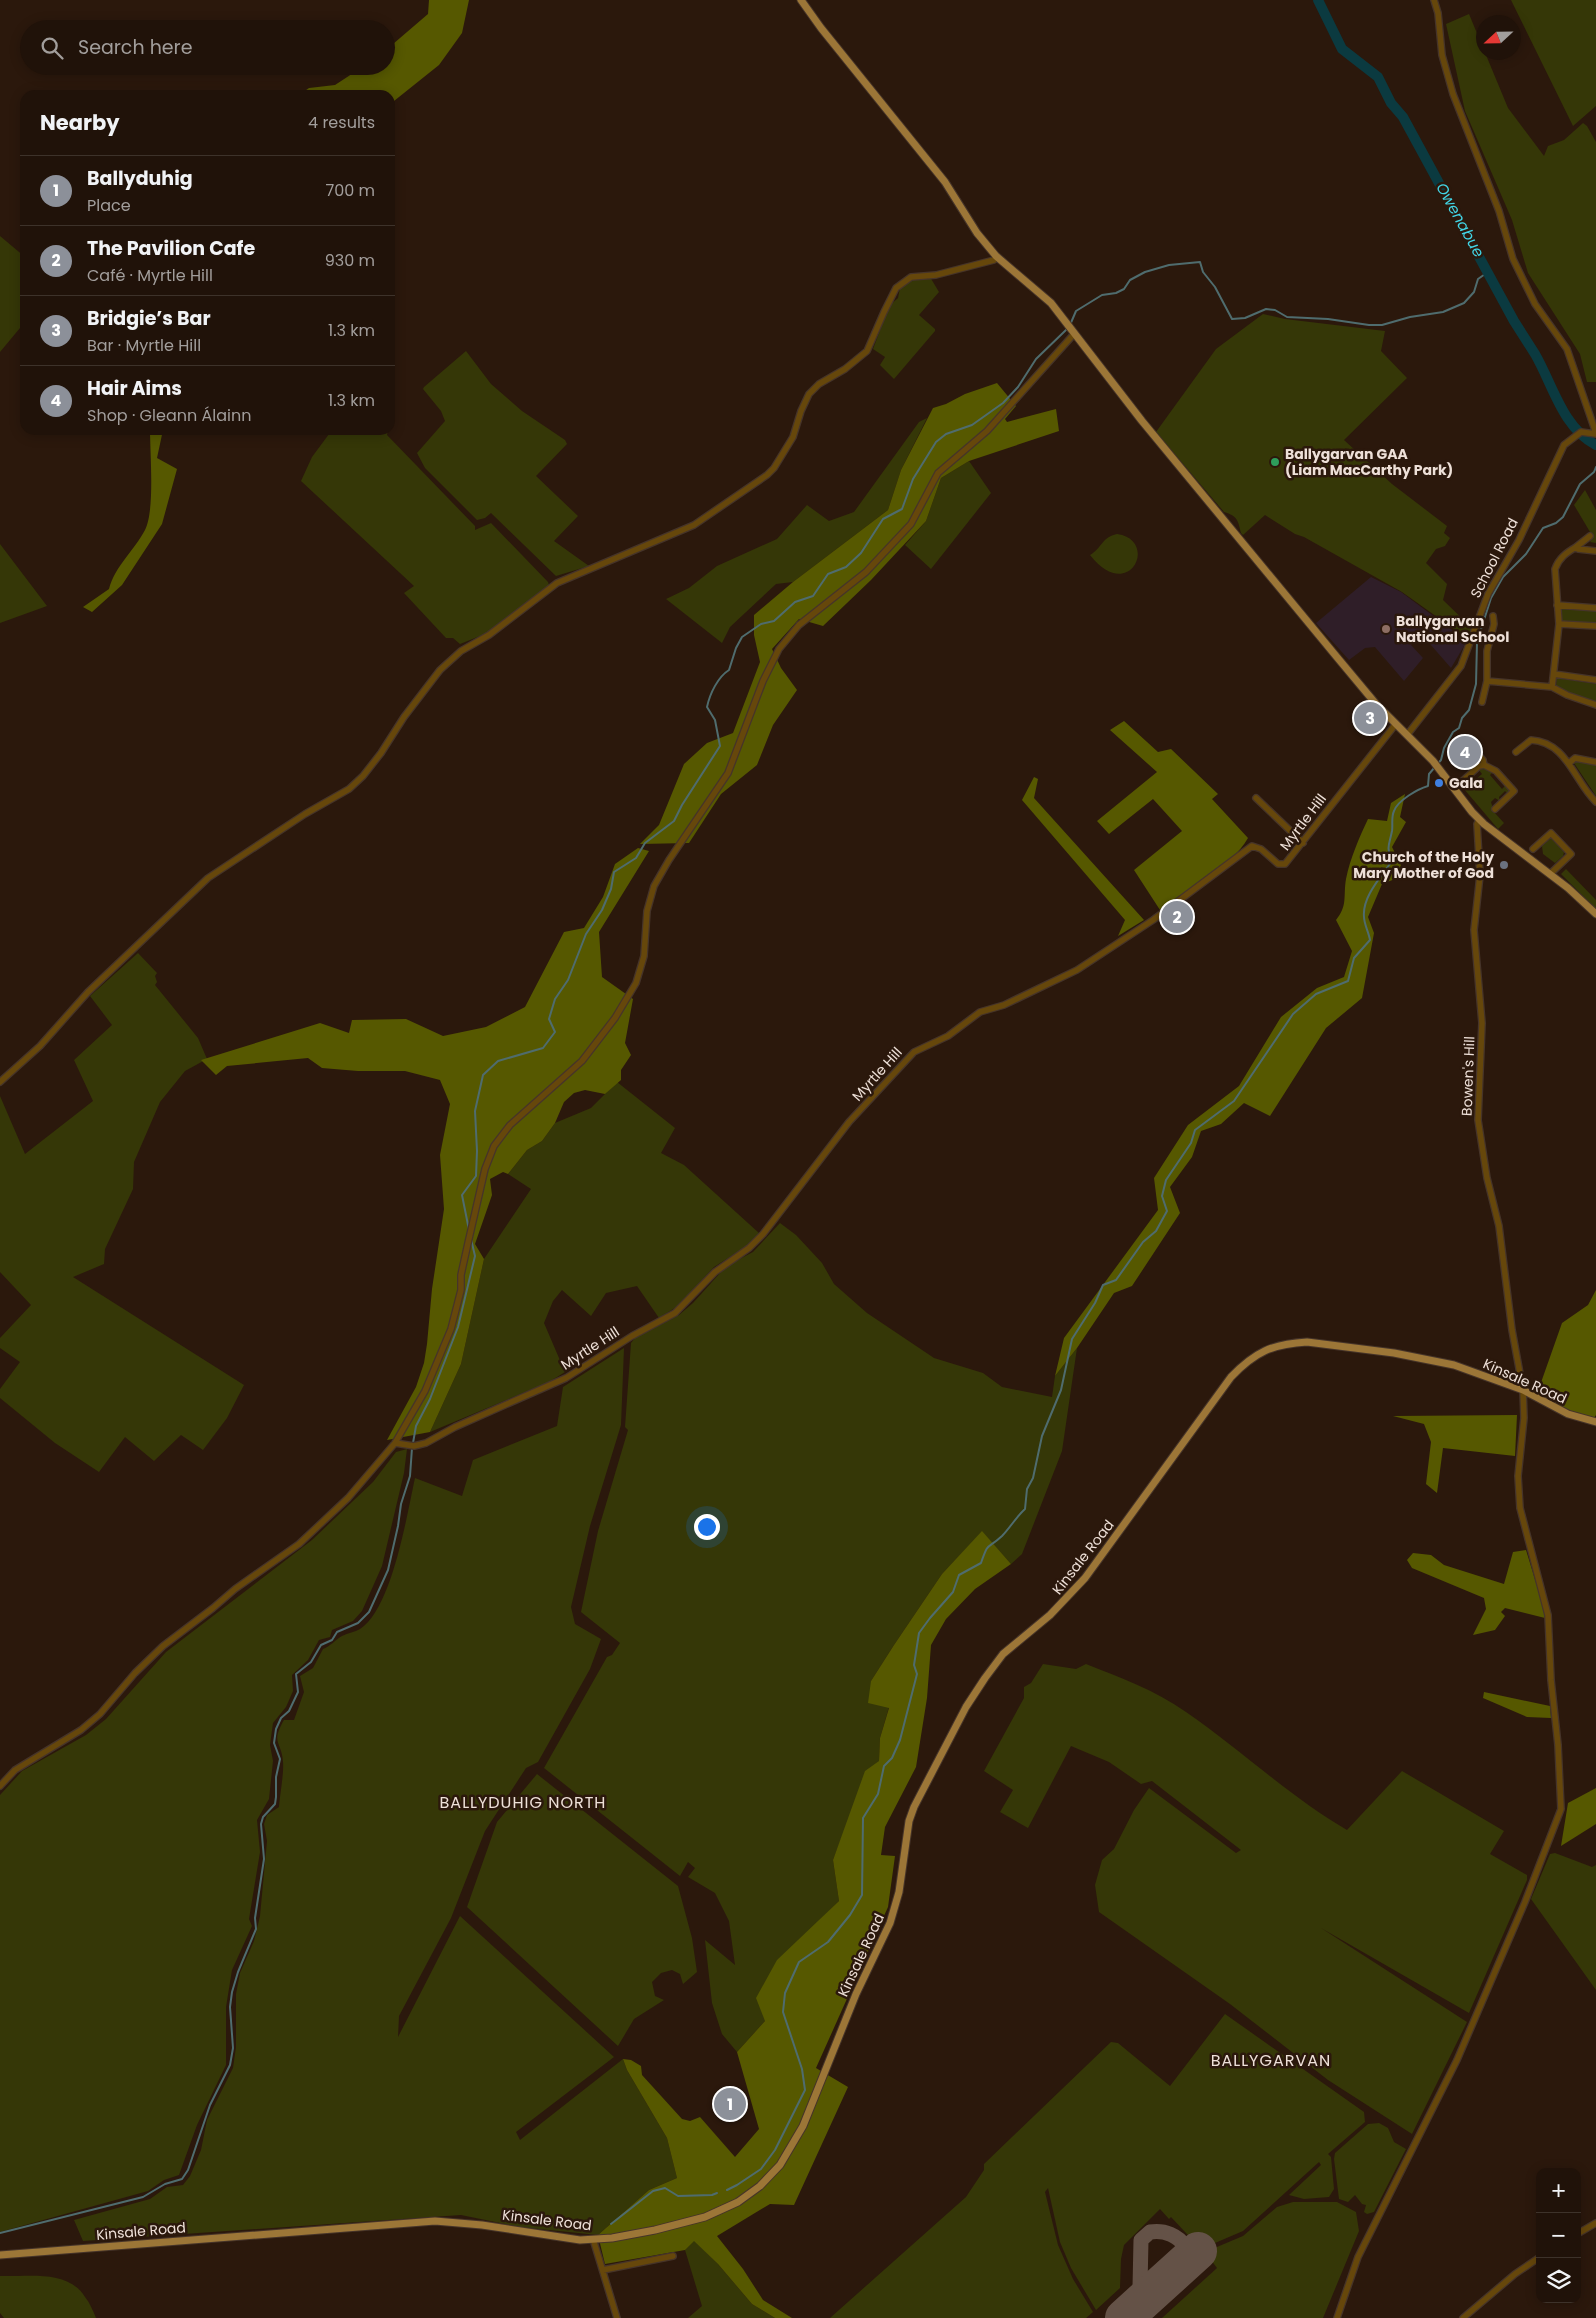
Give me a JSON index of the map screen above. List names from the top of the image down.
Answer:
{
  "streets": {
    "main road": ["Kinsale Road"],
    "street": ["School Road", "Myrtle Hill", "Bowen's Hill"]
  },
  "crossings": [
    ["Bowen's Hill", "Kinsale Road"]
  ],
  "districts": ["BALLYDUHIG NORTH", "BALLYGARVAN"],
  "water": ["Owenabue"],
  "places": [
    "Ballygarvan GAA (Liam MacCarthy Park)",
    "Ballygarvan National School",
    "Gala",
    "Church of the Holy Mary Mother of God"
  ],
  "north": "left",
  "page": {
    "search": "Search here",
    "heading": ["Nearby", "4 results"],
    "list": [
      {
        "mark": "1",
        "name": "Ballyduhig",
        "note": "Place",
        "value": "700 m"
      },
      {
        "mark": "2",
        "name": "The Pavilion Cafe",
        "note": "Café · Myrtle Hill",
        "value": "930 m"
      },
      {
        "mark": "3",
        "name": "Bridgie’s Bar",
        "note": "Bar · Myrtle Hill",
        "value": "1.3 km"
      },
      {
        "mark": "4",
        "name": "Hair Aims",
        "note": "Shop · Gleann Álainn",
        "value": "1.3 km"
      }
    ],
    "pins": [
      "3",
      "4",
      "2",
      "1"
    ],
    "map_buttons": ["+", "−"]
  }
}
